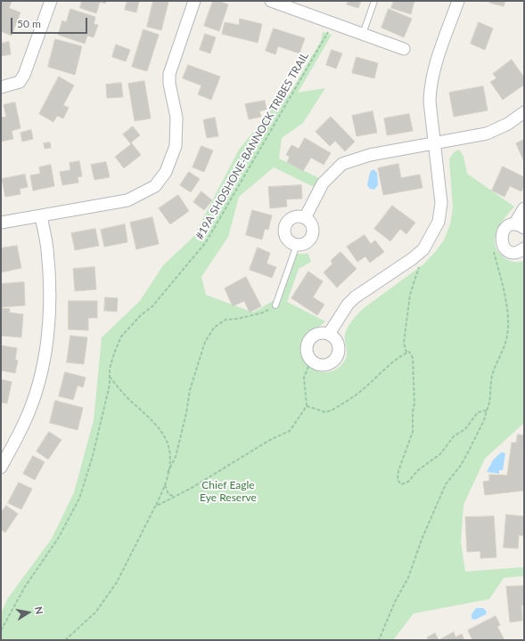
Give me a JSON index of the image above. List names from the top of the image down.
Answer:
{
  "streets": {
    "path": ["#19A SHOSHONE-BANNOCK TRIBES TRAIL"]
  },
  "parks": ["Chief Eagle Eye Reserve"],
  "scale_bar": "50 m",
  "north": "right"
}
